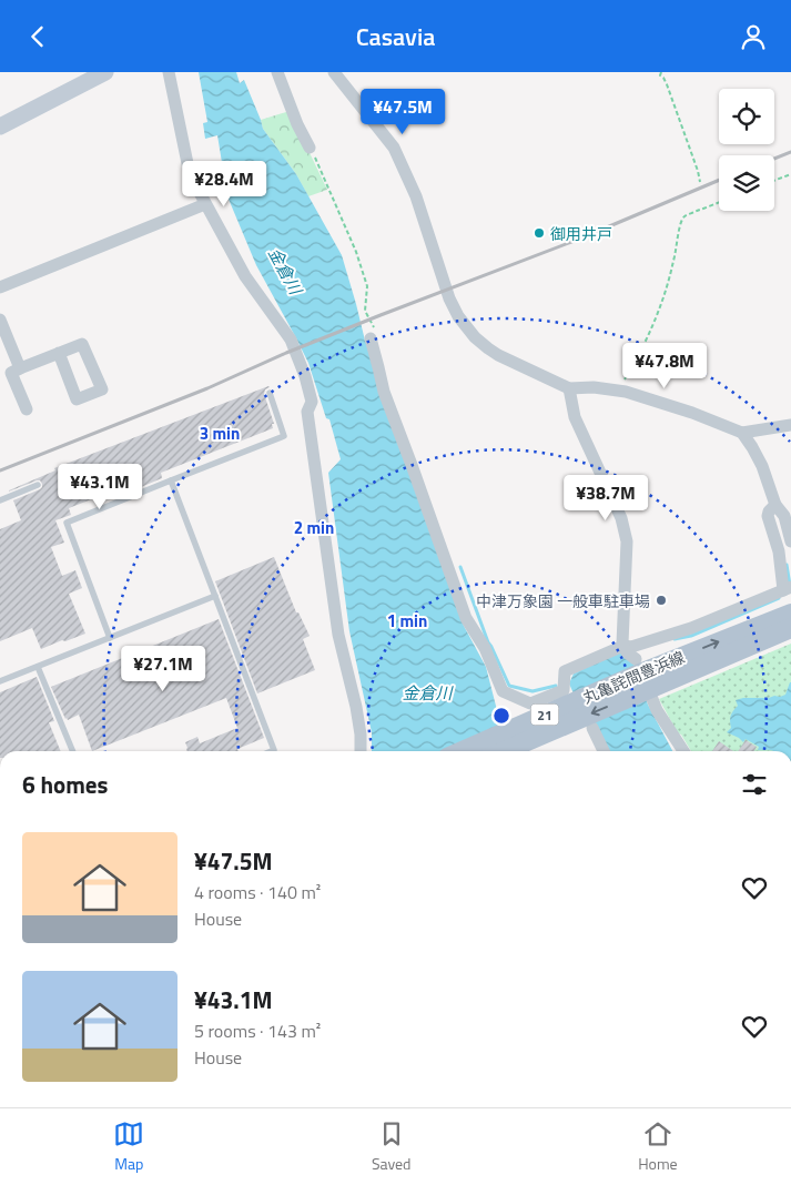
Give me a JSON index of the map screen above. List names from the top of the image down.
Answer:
{
  "streets": {
    "main road": ["丸亀詫間豊浜線", "21"]
  },
  "crossings": [
    ["丸亀詫間豊浜線", "21"]
  ],
  "water": ["金倉川"],
  "places": ["御用井戸", "中津万象園 一般車駐車場"],
  "page": {
    "header": "Casavia",
    "price": [
      "¥47.5M",
      "¥28.4M",
      "¥47.8M",
      "¥43.1M",
      "¥38.7M",
      "¥27.1M"
    ],
    "heading": "6 homes",
    "list": [
      {
        "name": "¥47.5M",
        "note": "4 rooms · 140 m² · House"
      },
      {
        "name": "¥43.1M",
        "note": "5 rooms · 143 m² · House"
      }
    ],
    "tabs": ["Map", "Saved", "Home"]
  },
  "rings": ["3 min", "2 min", "1 min"]
}
